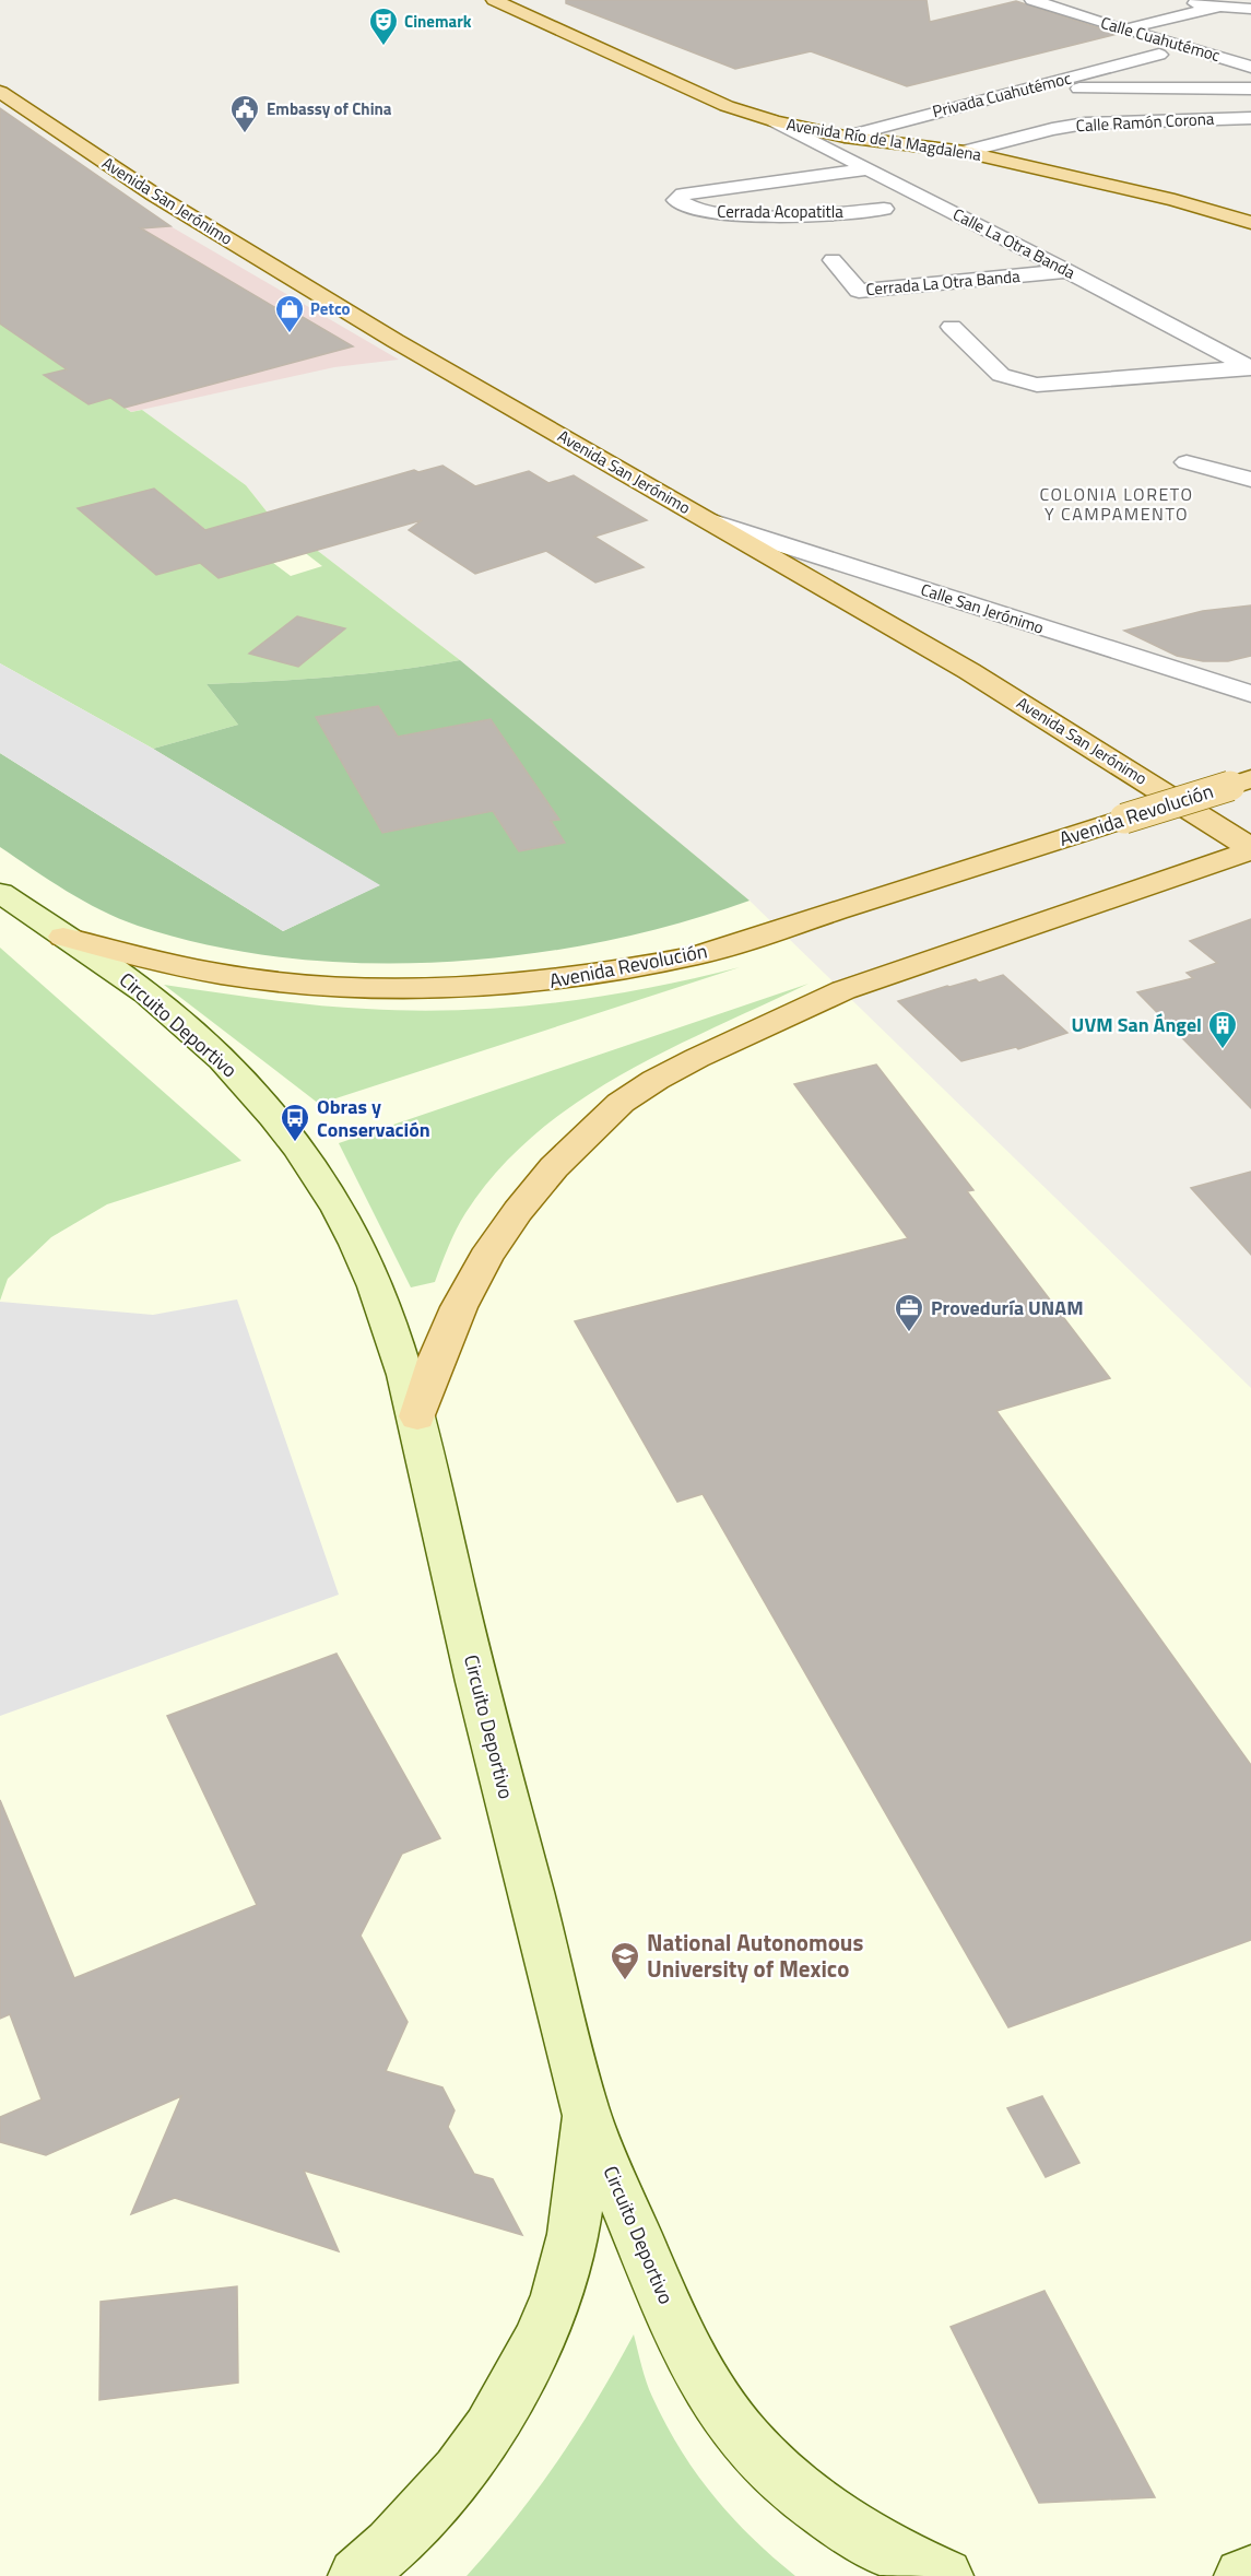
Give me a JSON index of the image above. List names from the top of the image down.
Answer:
{
  "streets": {
    "main road": ["Avenida Río de la Magdalena", "Avenida San Jerónimo", "Avenida Revolución"],
    "street": [
      "Calle Cuahutémoc",
      "Privada Cuahutémoc",
      "Calle Ramón Corona",
      "Cerrada Acopatitla",
      "Calle La Otra Banda",
      "Cerrada La Otra Banda",
      "Calle San Jerónimo",
      "Circuito Deportivo"
    ]
  },
  "crossings": [
    ["Privada Cuahutémoc", "Avenida Río de la Magdalena"],
    ["Calle Ramón Corona", "Avenida Río de la Magdalena"],
    ["Avenida Río de la Magdalena", "Calle La Otra Banda"],
    ["Avenida San Jerónimo", "Calle San Jerónimo"],
    ["Cerrada Acopatitla", "Calle La Otra Banda"],
    ["Calle La Otra Banda", "Cerrada La Otra Banda"],
    ["Avenida Revolución", "Circuito Deportivo"]
  ],
  "districts": ["COLONIA LORETO Y CAMPAMENTO"],
  "places": {
    "theatre": ["Cinemark"],
    "public building": ["Embassy of China"],
    "shop": ["Petco"],
    "building": ["UVM San Ángel"],
    "bus stop": ["Obras y Conservación"],
    "office": ["Proveduría UNAM"],
    "school or university": ["National Autonomous University of Mexico"]
  }
}
